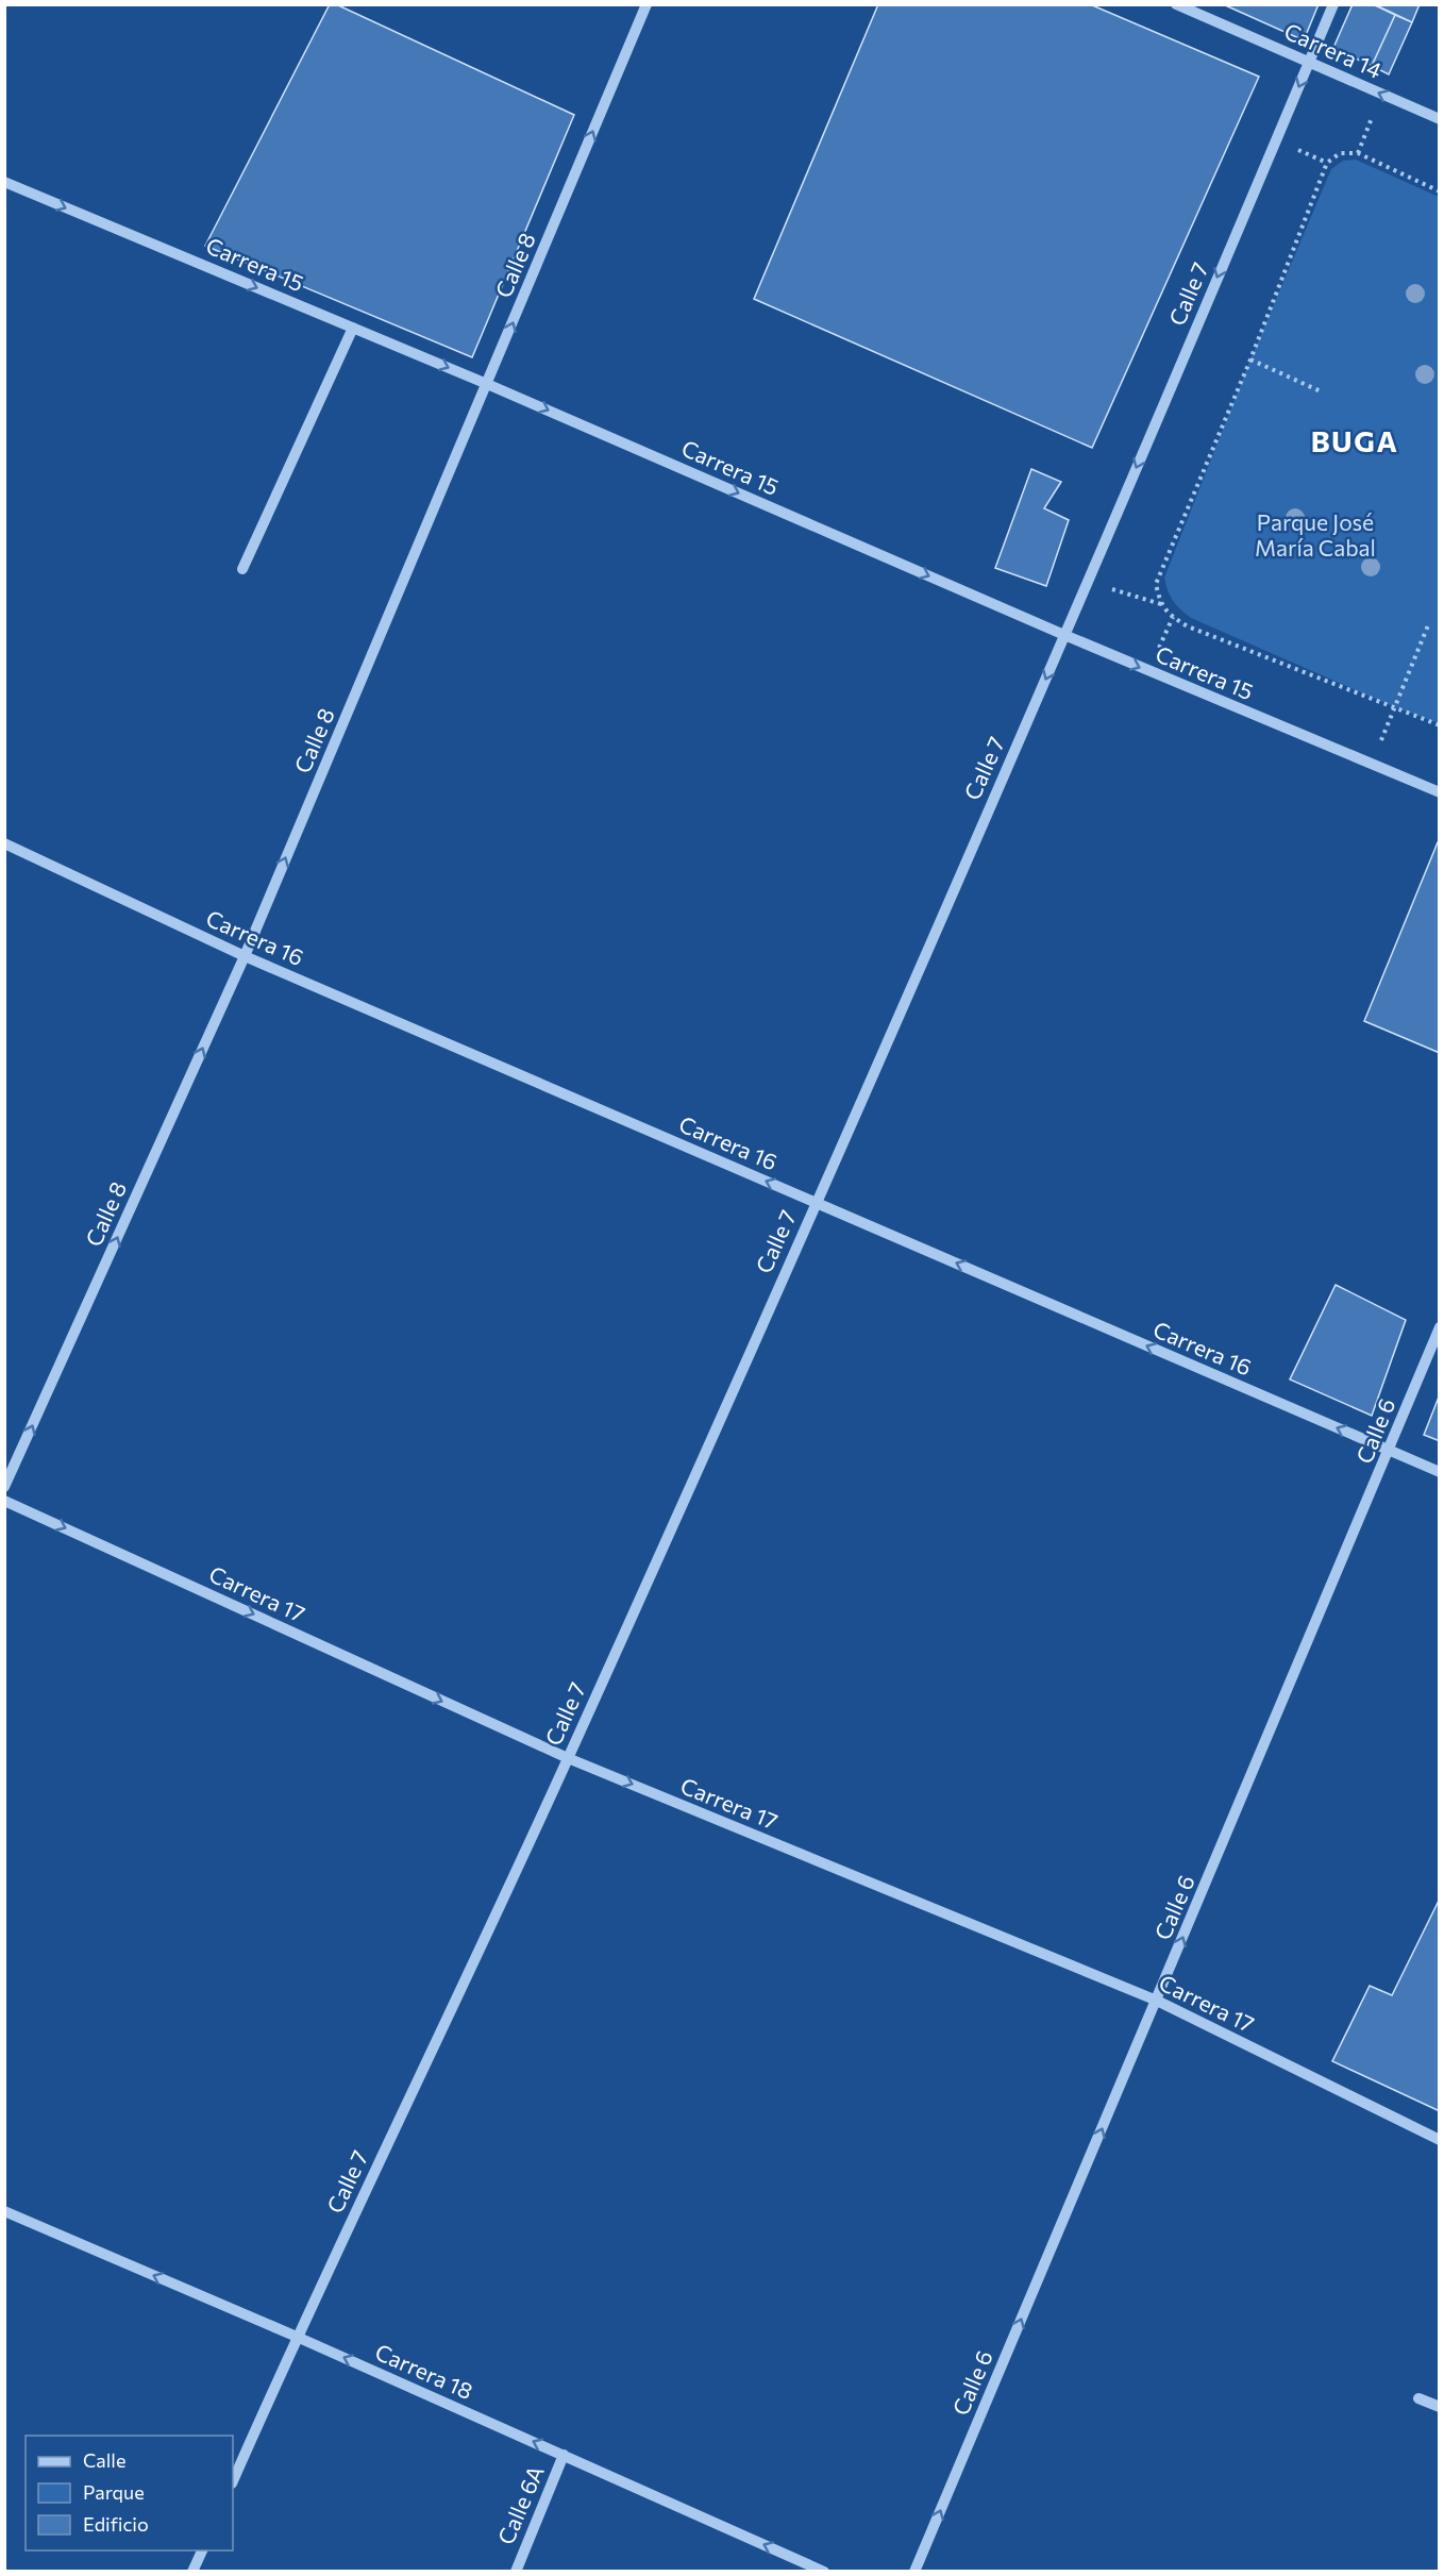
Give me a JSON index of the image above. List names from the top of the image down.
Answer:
{
  "streets": {
    "street": [
      "Carrera 14",
      "Carrera 15",
      "Calle 8",
      "Calle 7",
      "Carrera 16",
      "Calle 6",
      "Carrera 17",
      "Carrera 18",
      "Calle 6A"
    ]
  },
  "crossings": [
    ["Carrera 14", "Calle 7"],
    ["Carrera 15", "Calle 8"],
    ["Carrera 15", "Calle 7"],
    ["Calle 8", "Carrera 16"],
    ["Calle 7", "Carrera 16"],
    ["Calle 7", "Carrera 17"],
    ["Calle 7", "Carrera 18"],
    ["Carrera 16", "Calle 6"],
    ["Calle 6", "Carrera 17"],
    ["Carrera 18", "Calle 6A"]
  ],
  "one_way": [
    "Carrera 15",
    "Calle 8",
    "Calle 7",
    "Carrera 16",
    "Calle 6",
    "Carrera 17",
    "Carrera 18"
  ],
  "districts": ["BUGA"],
  "parks": ["Parque José María Cabal"],
  "legend": ["Calle", "Parque", "Edificio"]
}
